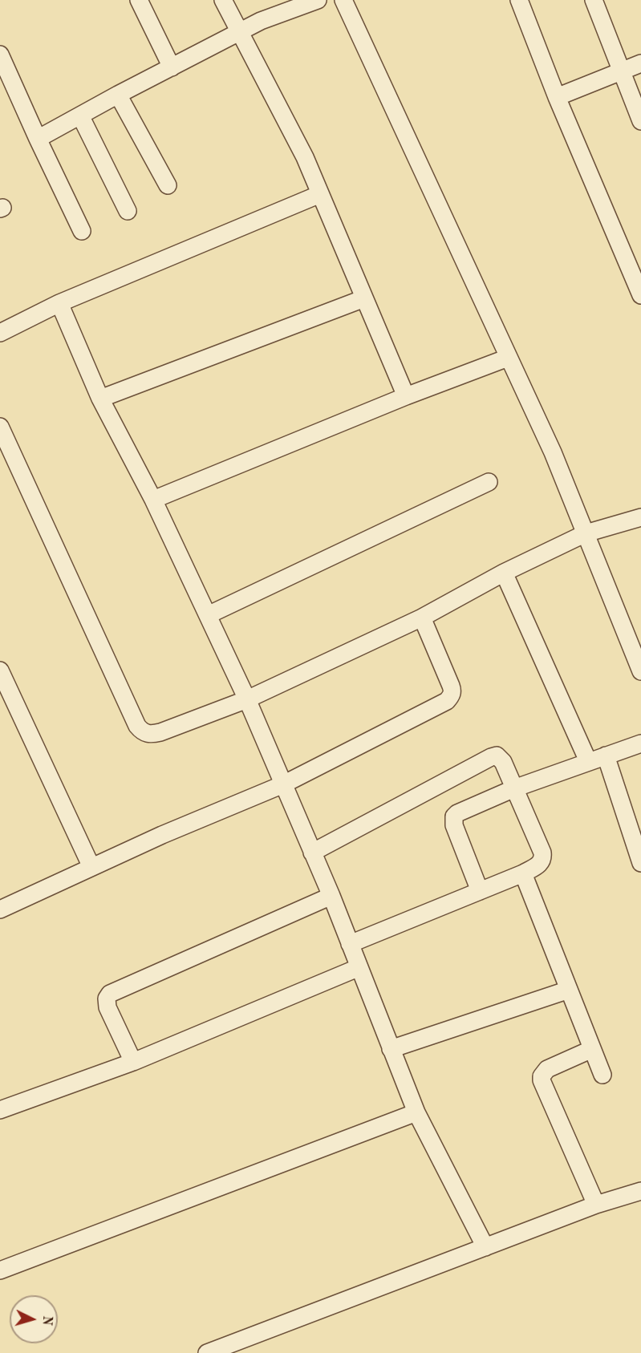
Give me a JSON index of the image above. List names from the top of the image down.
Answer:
{
  "north": "right"
}
